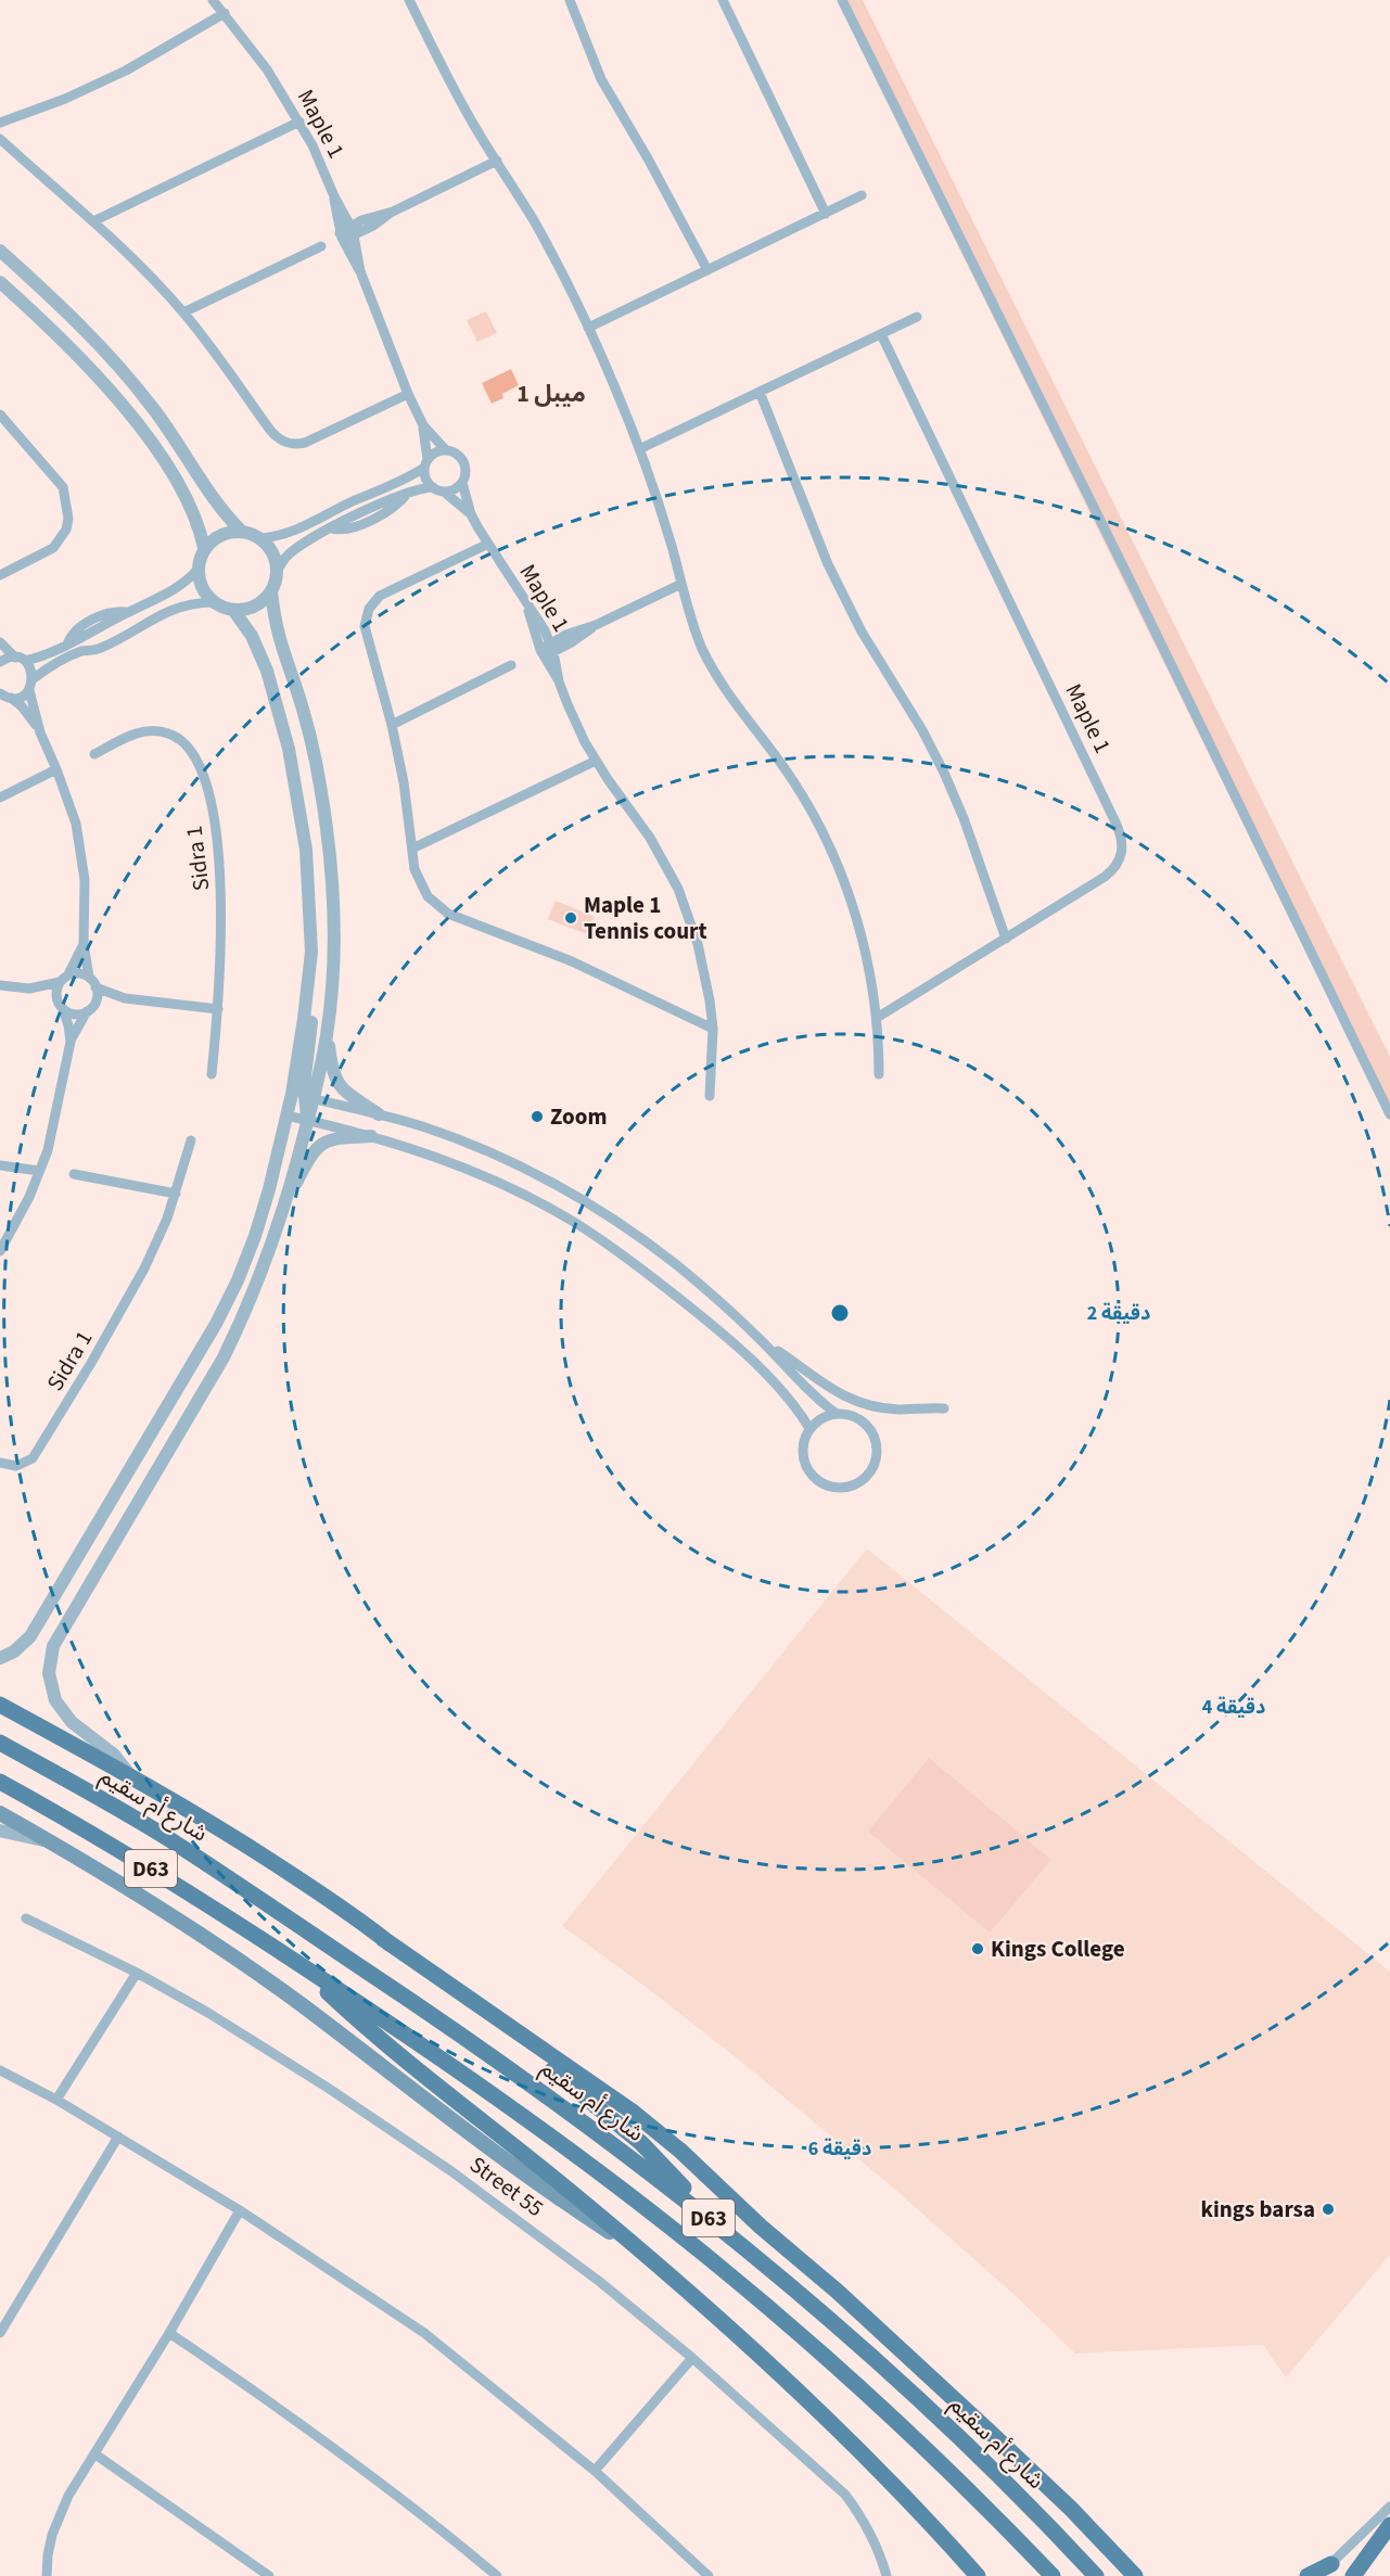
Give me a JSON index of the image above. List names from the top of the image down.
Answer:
{
  "streets": {
    "main road": ["شارع أم سقيم", "D63"],
    "street": ["Maple 1", "Sidra 1", "Street 55"]
  },
  "districts": ["ميبل 1"],
  "places": [
    "Maple 1 Tennis court",
    "Zoom",
    "Kings College",
    "kings barsa"
  ],
  "rings": ["2 دقيقة", "4 دقيقة", "6 دقيقة"]
}
